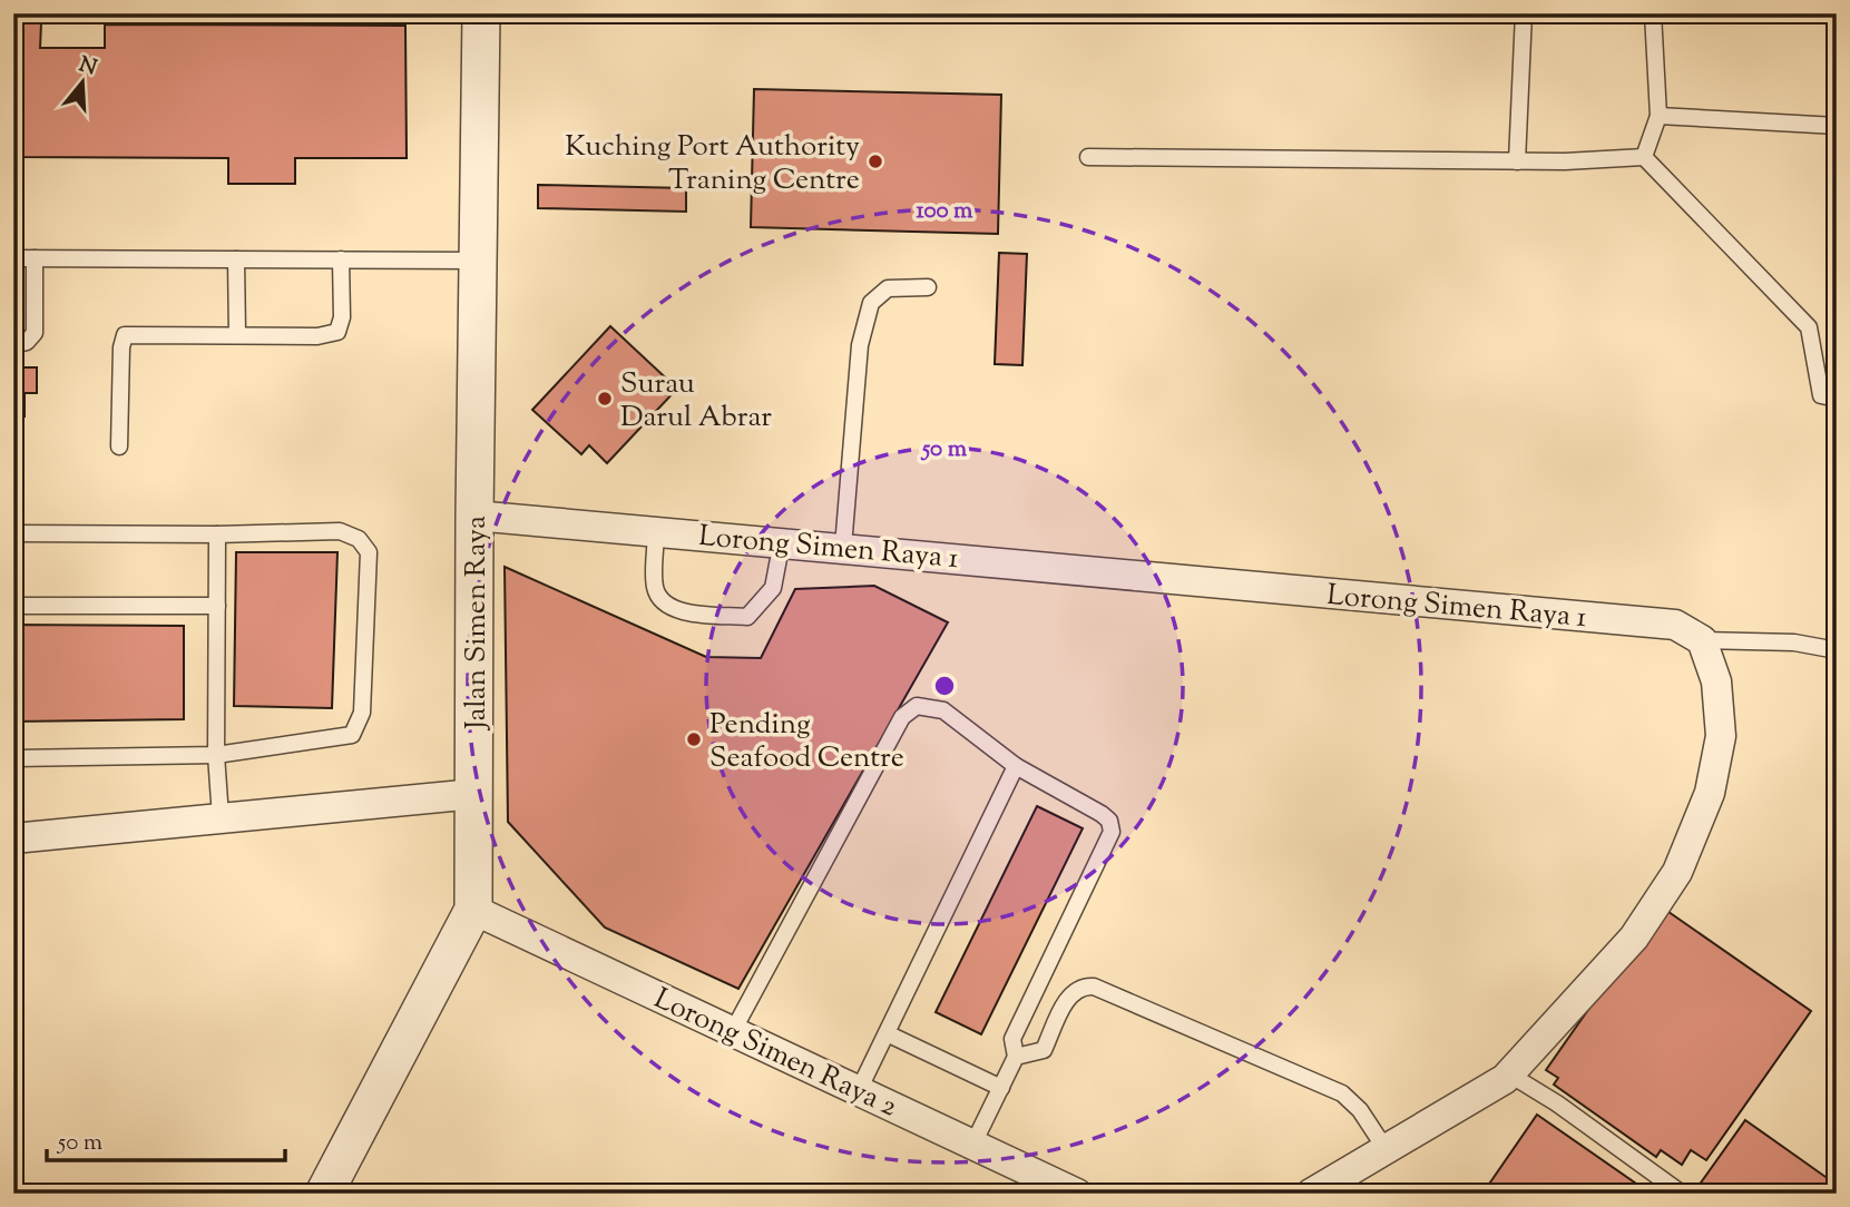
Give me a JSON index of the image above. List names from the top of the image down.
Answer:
{
  "streets": {
    "street": ["Lorong Simen Raya 1", "Jalan Simen Raya", "Lorong Simen Raya 2"]
  },
  "crossings": [
    ["Lorong Simen Raya 1", "Jalan Simen Raya"],
    ["Jalan Simen Raya", "Lorong Simen Raya 2"]
  ],
  "places": ["Kuching Port Authority Traning Centre", "Surau Darul Abrar", "Pending Seafood Centre"],
  "scale_bar": "50 m",
  "north": "top",
  "rings": ["100 m", "50 m"]
}
